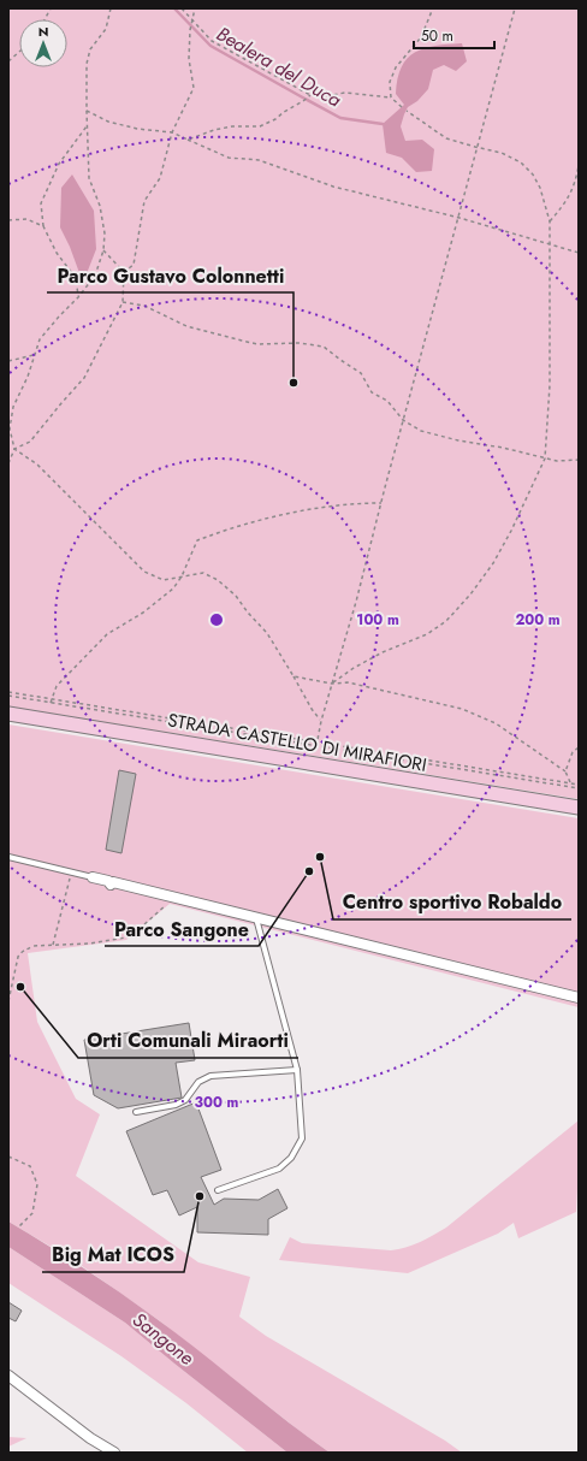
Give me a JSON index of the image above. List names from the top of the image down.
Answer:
{
  "streets": {
    "street": ["STRADA CASTELLO DI MIRAFIORI"]
  },
  "water": ["Bealera del Duca", "Sangone"],
  "places": [
    "Parco Gustavo Colonnetti",
    "Centro sportivo Robaldo",
    "Parco Sangone",
    "Orti Comunali Miraorti",
    "Big Mat ICOS"
  ],
  "scale_bar": "50 m",
  "north": "top",
  "rings": ["100 m", "200 m", "300 m"]
}
